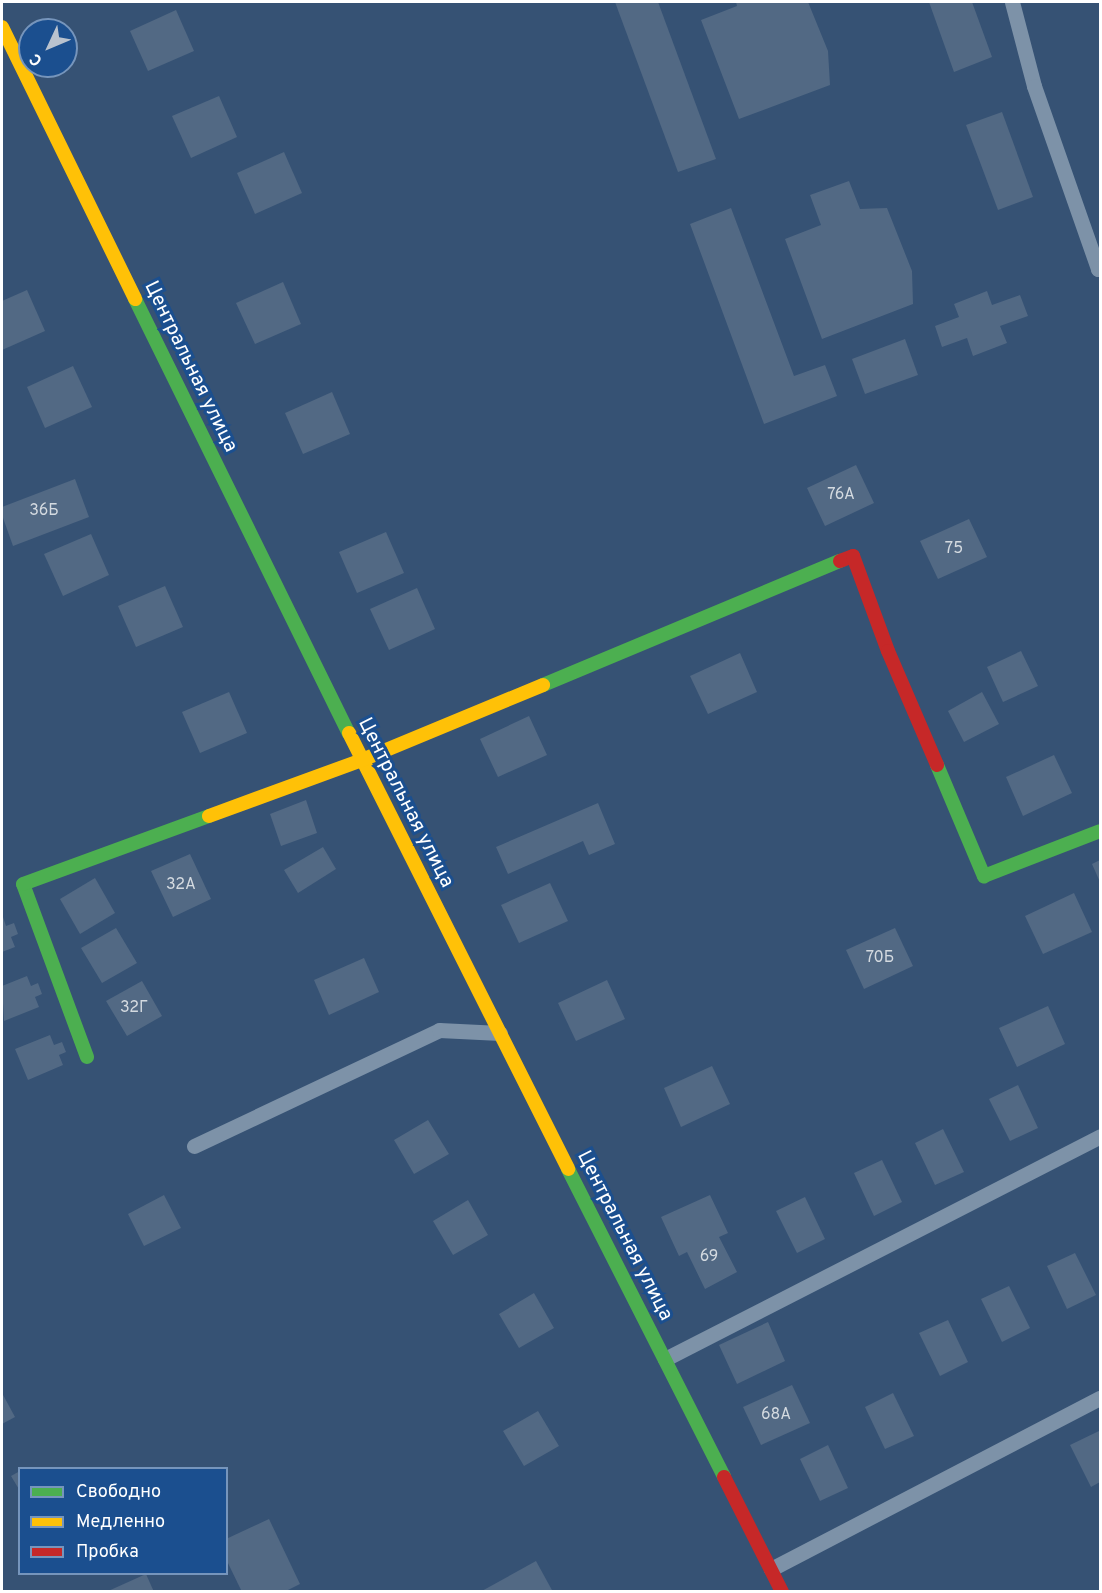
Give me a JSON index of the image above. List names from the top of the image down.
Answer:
{
  "streets": {
    "street": ["Центральная улица"]
  },
  "house_numbers": [
    "76А",
    "36Б",
    "75",
    "32А",
    "70Б",
    "32Г",
    "69",
    "68А"
  ],
  "legend": ["Свободно", "Медленно", "Пробка"],
  "north": "bottom left"
}
